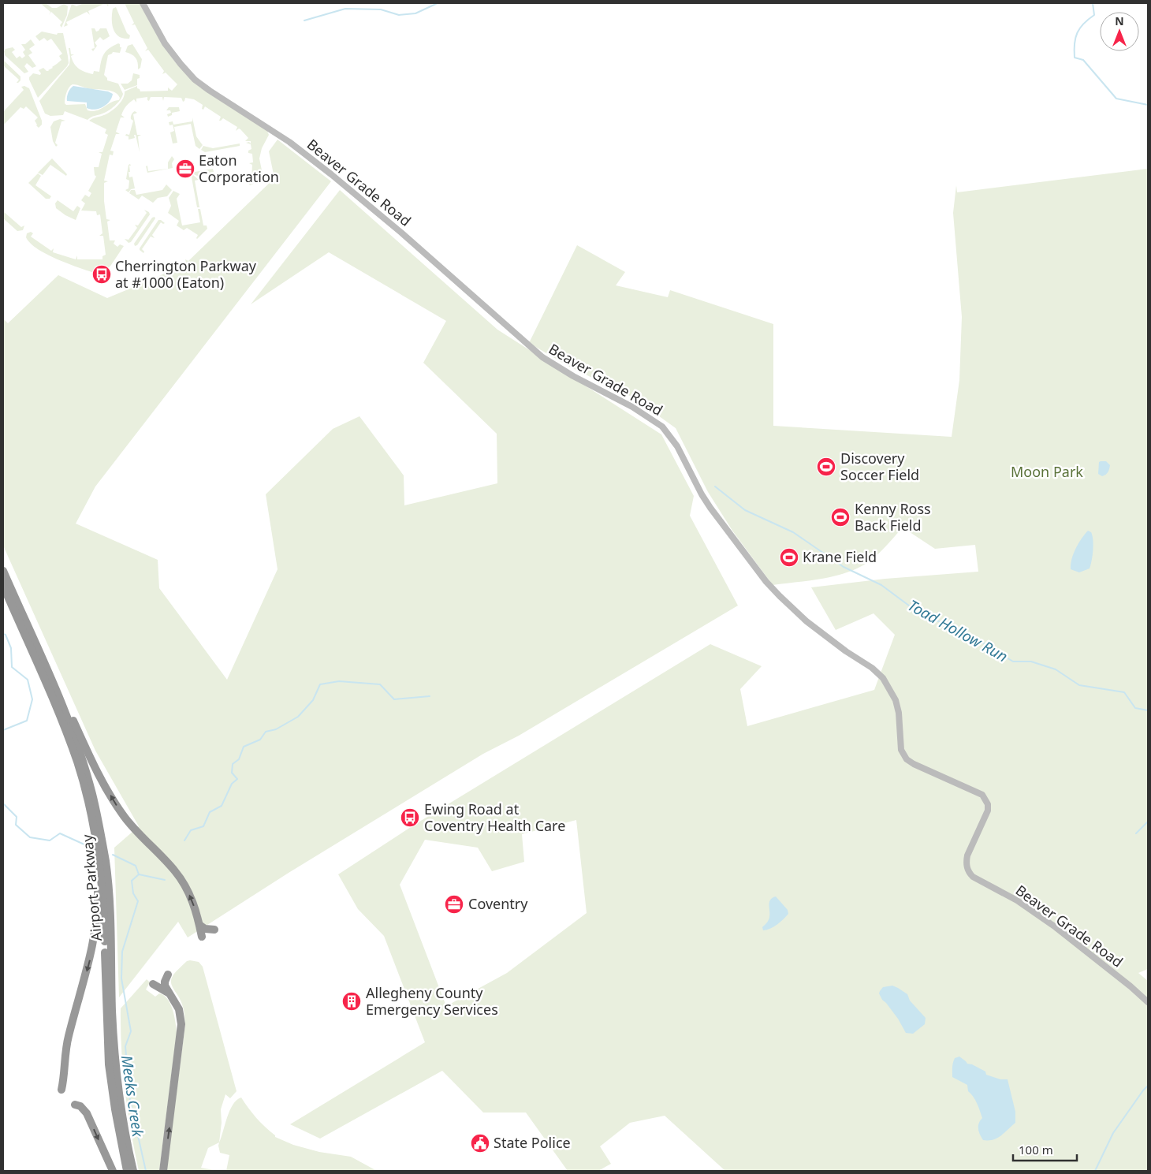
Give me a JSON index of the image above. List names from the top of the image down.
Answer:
{
  "streets": {
    "highway": ["Airport Parkway"],
    "main road": ["Beaver Grade Road"]
  },
  "water": ["Toad Hollow Run", "Meeks Creek"],
  "parks": ["Moon Park"],
  "places": {
    "office": ["Eaton Corporation", "Coventry"],
    "bus stop": ["Cherrington Parkway at #1000 (Eaton)", "Ewing Road at Coventry Health Care"],
    "sports": ["Discovery Soccer Field", "Kenny Ross Back Field", "Krane Field"],
    "building": ["Allegheny County Emergency Services"],
    "public building": ["State Police"]
  },
  "scale_bar": "100 m",
  "north": "top"
}
